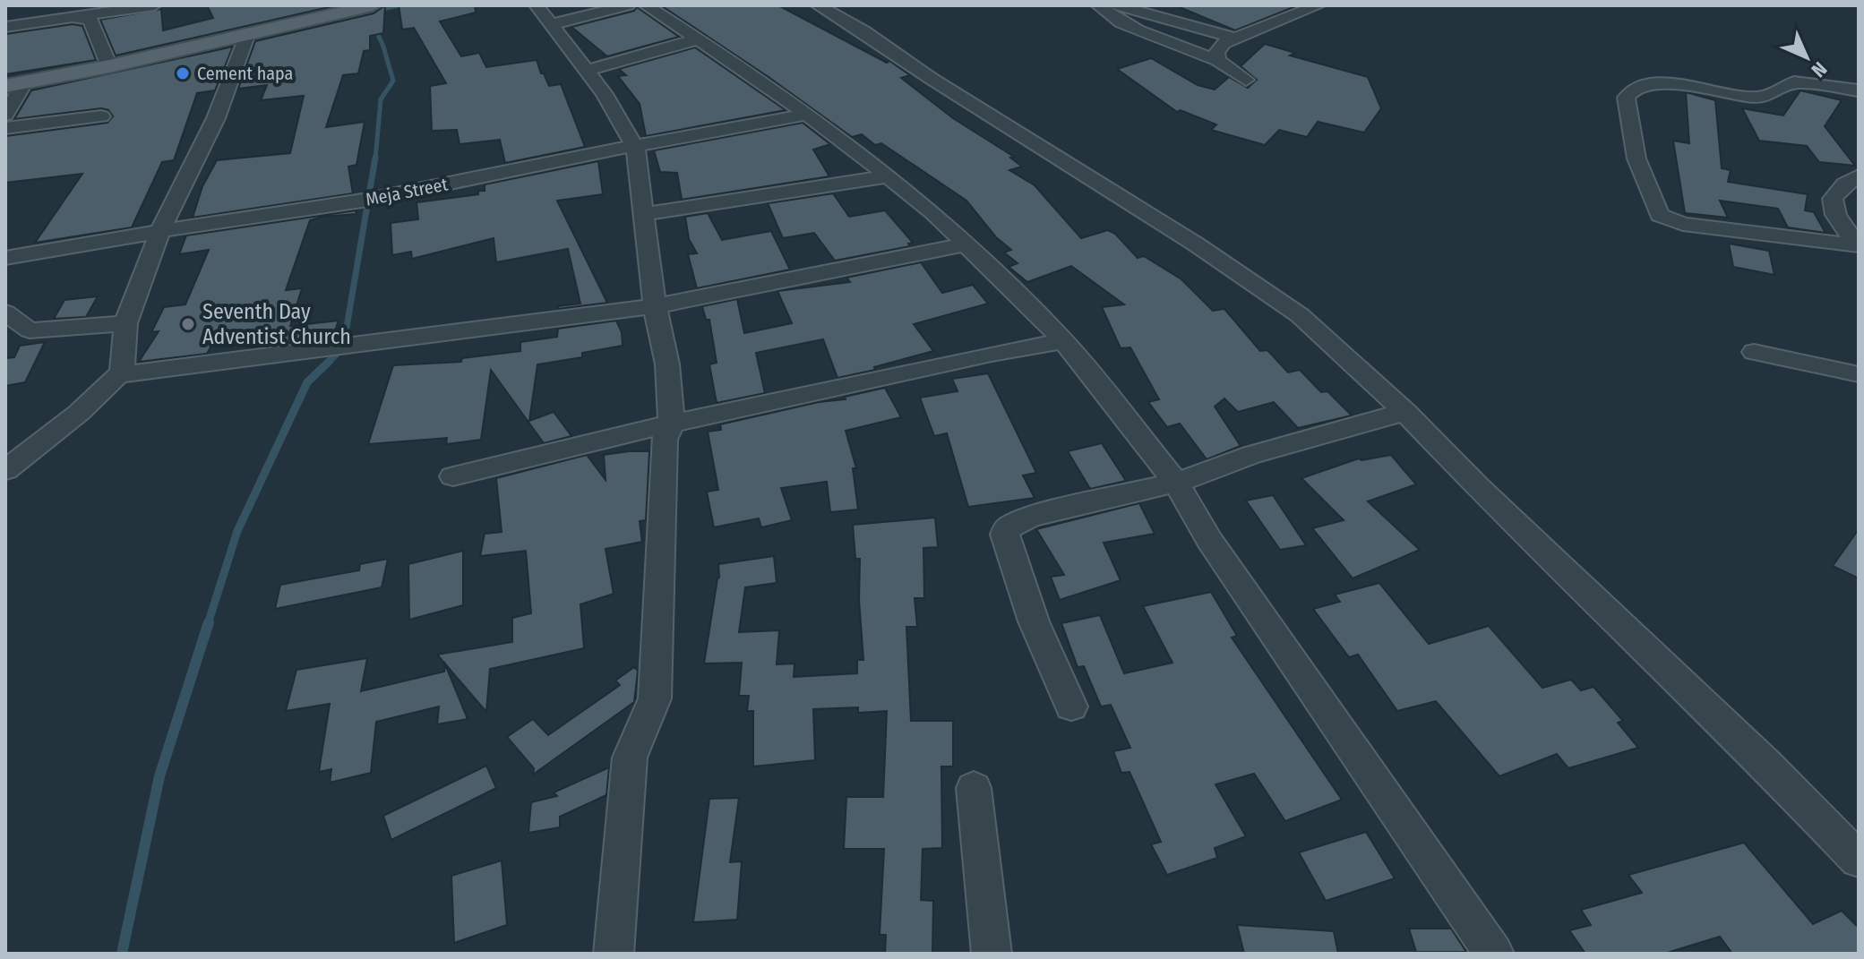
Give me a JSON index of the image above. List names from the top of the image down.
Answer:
{
  "streets": {
    "street": ["Meja Street"]
  },
  "places": ["Cement hapa", "Seventh Day Adventist Church"],
  "north": "bottom right"
}
